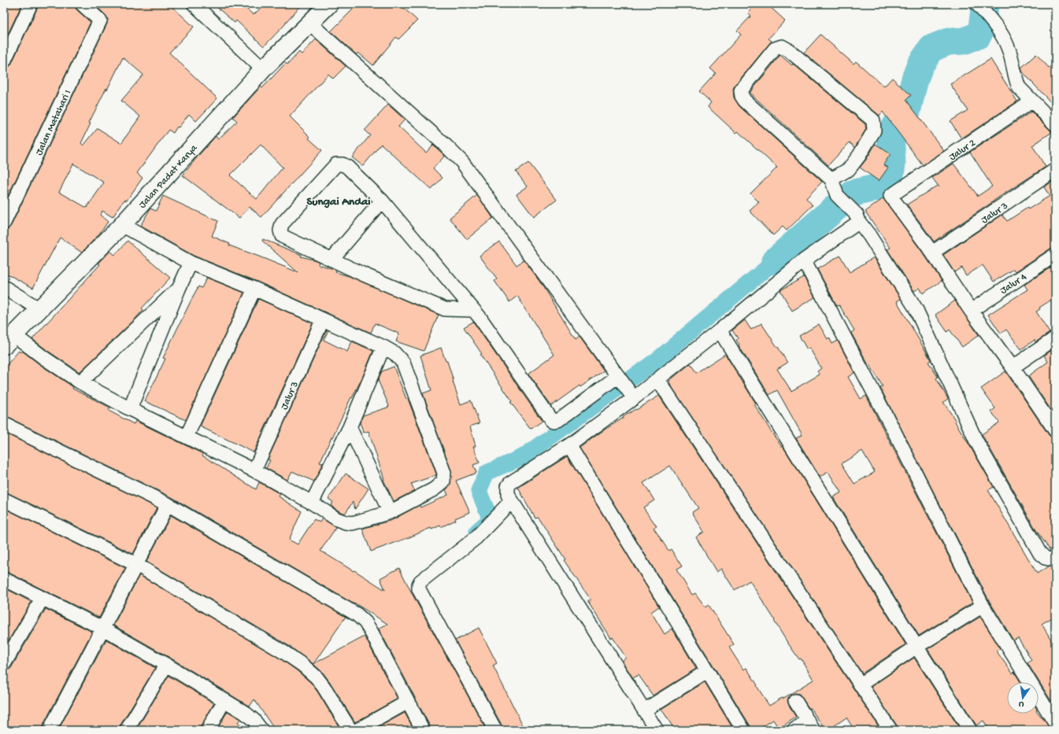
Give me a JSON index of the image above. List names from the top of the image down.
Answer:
{
  "streets": {
    "street": [
      "Jalan Matahari I",
      "Jalur 2",
      "Jalan Padat Karya",
      "Jalur 3",
      "Jalur 4"
    ]
  },
  "crossings": [
    ["Jalur 2", "Jalur 3"]
  ],
  "districts": ["Sungai Andai"],
  "north": "bottom"
}
